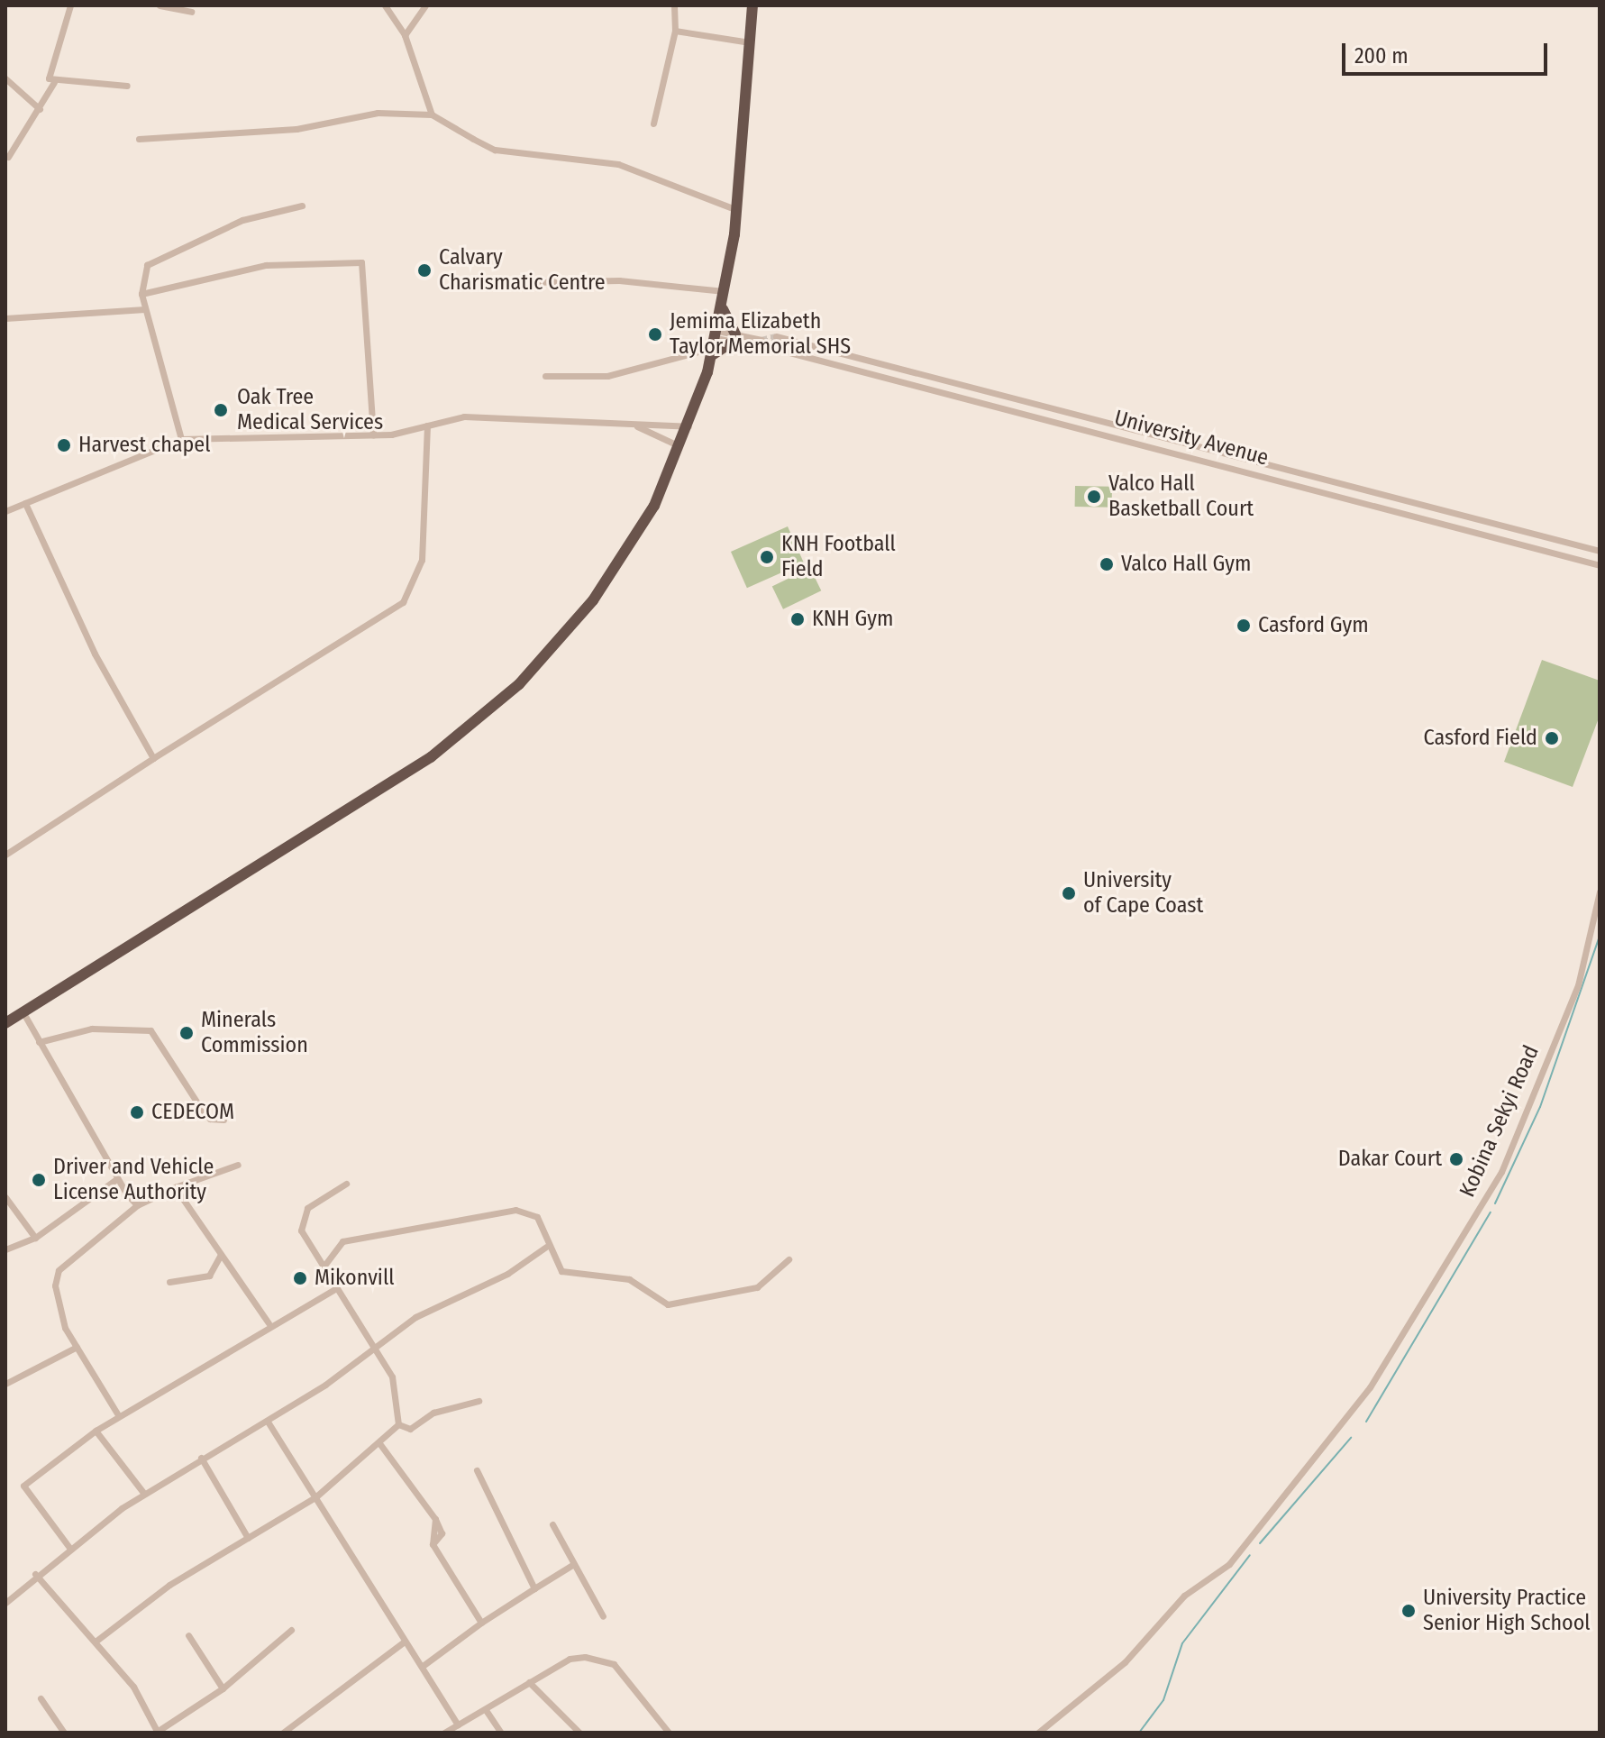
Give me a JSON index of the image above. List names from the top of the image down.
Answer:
{
  "streets": {
    "street": ["University Avenue", "Kobina Sekyi Road"]
  },
  "places": [
    "Calvary Charismatic Centre",
    "Jemima Elizabeth Taylor Memorial SHS",
    "Oak Tree Medical Services",
    "Harvest chapel",
    "Valco Hall Basketball Court",
    "KNH Football Field",
    "Valco Hall Gym",
    "KNH Gym",
    "Casford Gym",
    "Casford Field",
    "University of Cape Coast",
    "Minerals Commission",
    "CEDECOM",
    "Dakar Court",
    "Driver and Vehicle License Authority",
    "Mikonvill",
    "University Practice Senior High School"
  ],
  "scale_bar": "200 m"
}
